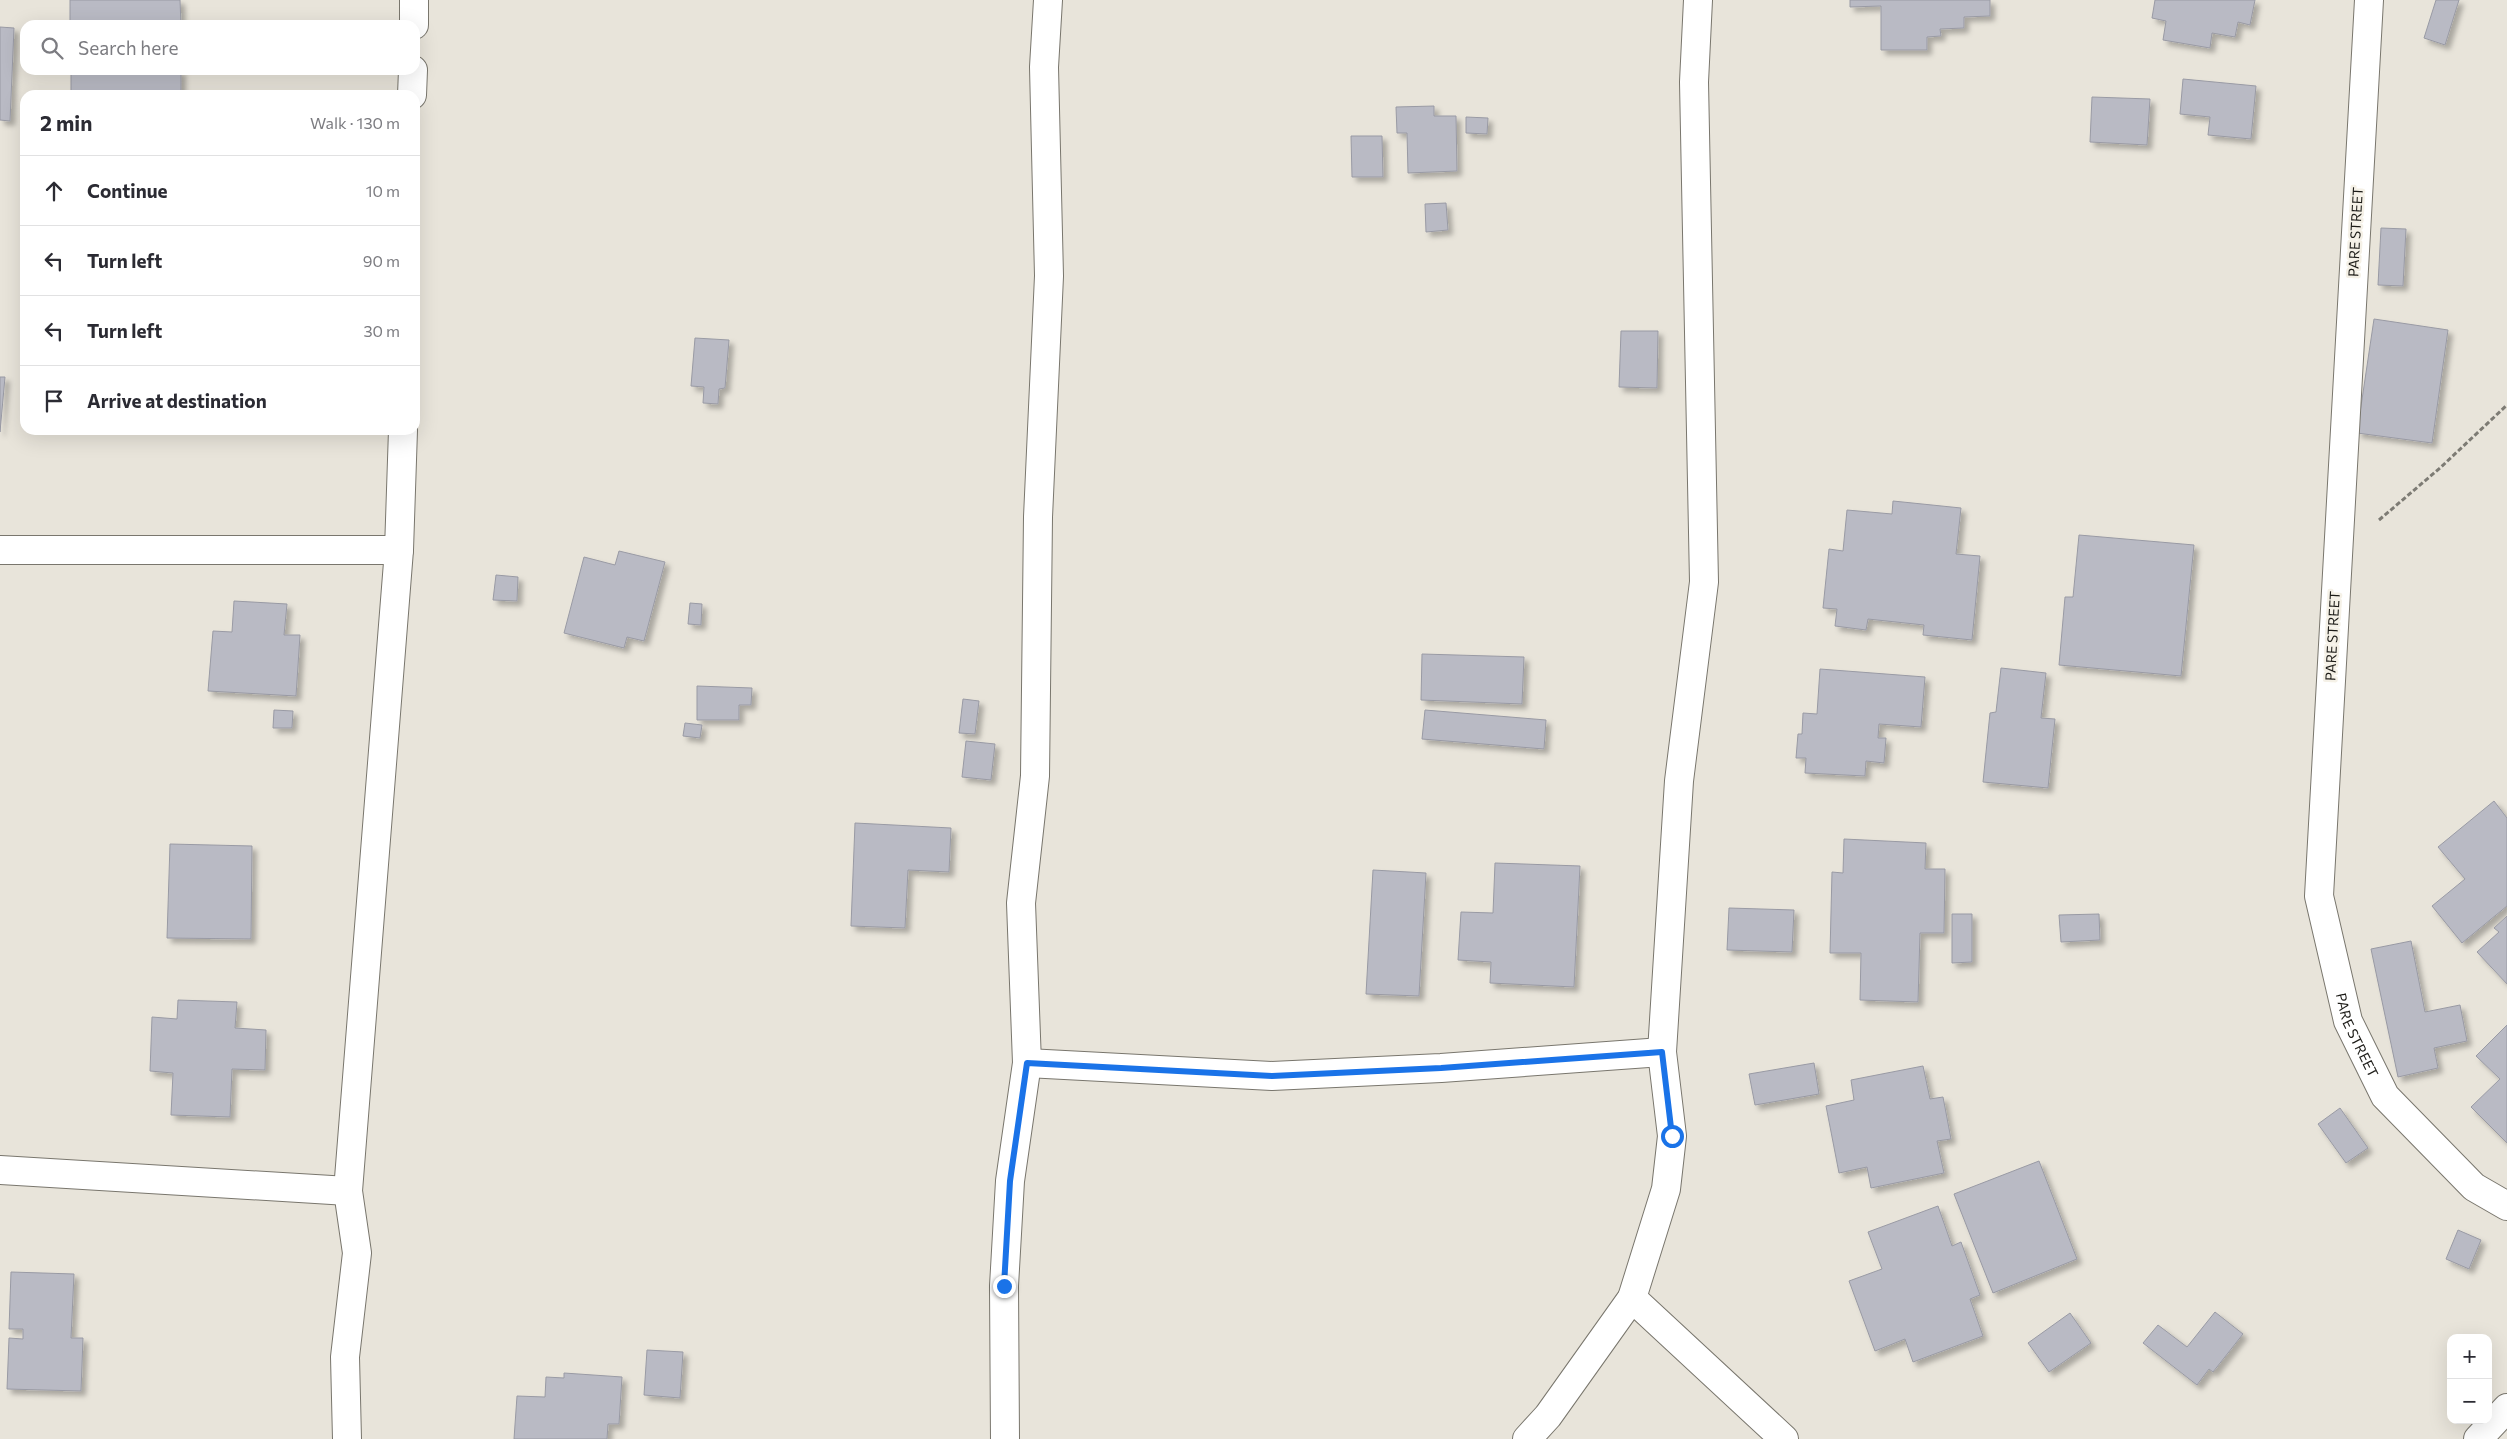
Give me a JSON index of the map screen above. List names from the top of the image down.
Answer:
{
  "streets": {
    "street": ["PARE STREET"]
  },
  "page": {
    "search": "Search here",
    "heading": ["2 min", "Walk · 130 m"],
    "list": [
      ["Continue", "10 m"],
      ["Turn left", "90 m"],
      ["Turn left", "30 m"],
      "Arrive at destination"
    ],
    "map_buttons": ["+", "−"]
  }
}
